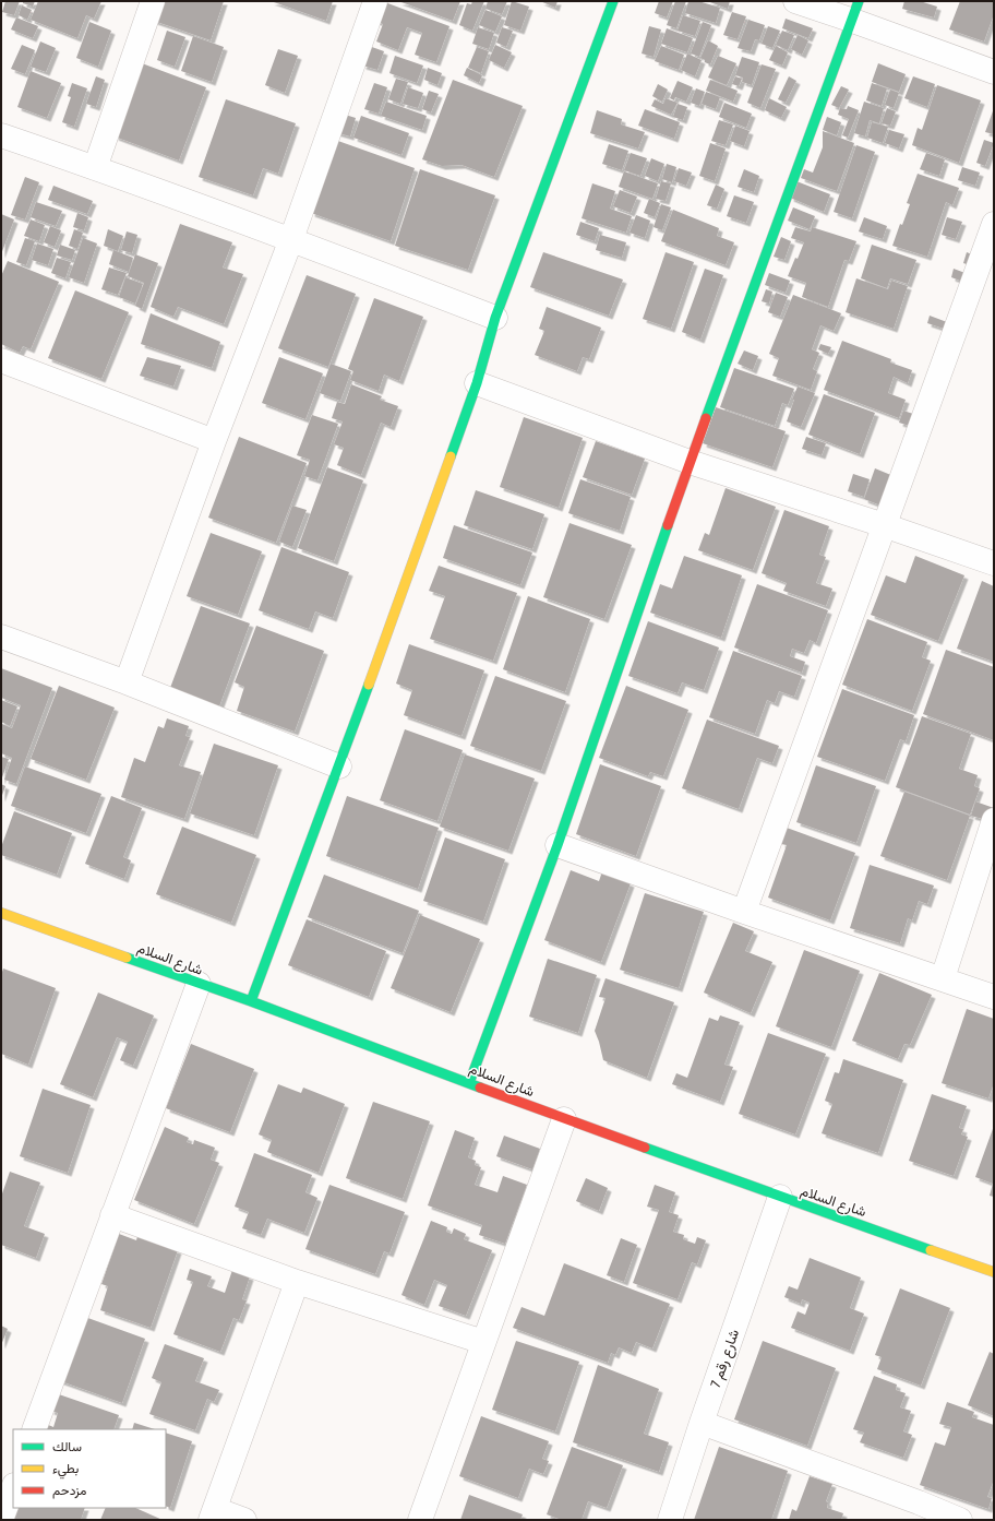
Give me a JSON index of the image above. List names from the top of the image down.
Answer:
{
  "streets": {
    "street": ["شارع السلام", "شارع رقم 7"]
  },
  "crossings": [
    ["شارع السلام", "شارع رقم 7"]
  ],
  "legend": ["سالك", "بطيء", "مزدحم"]
}
